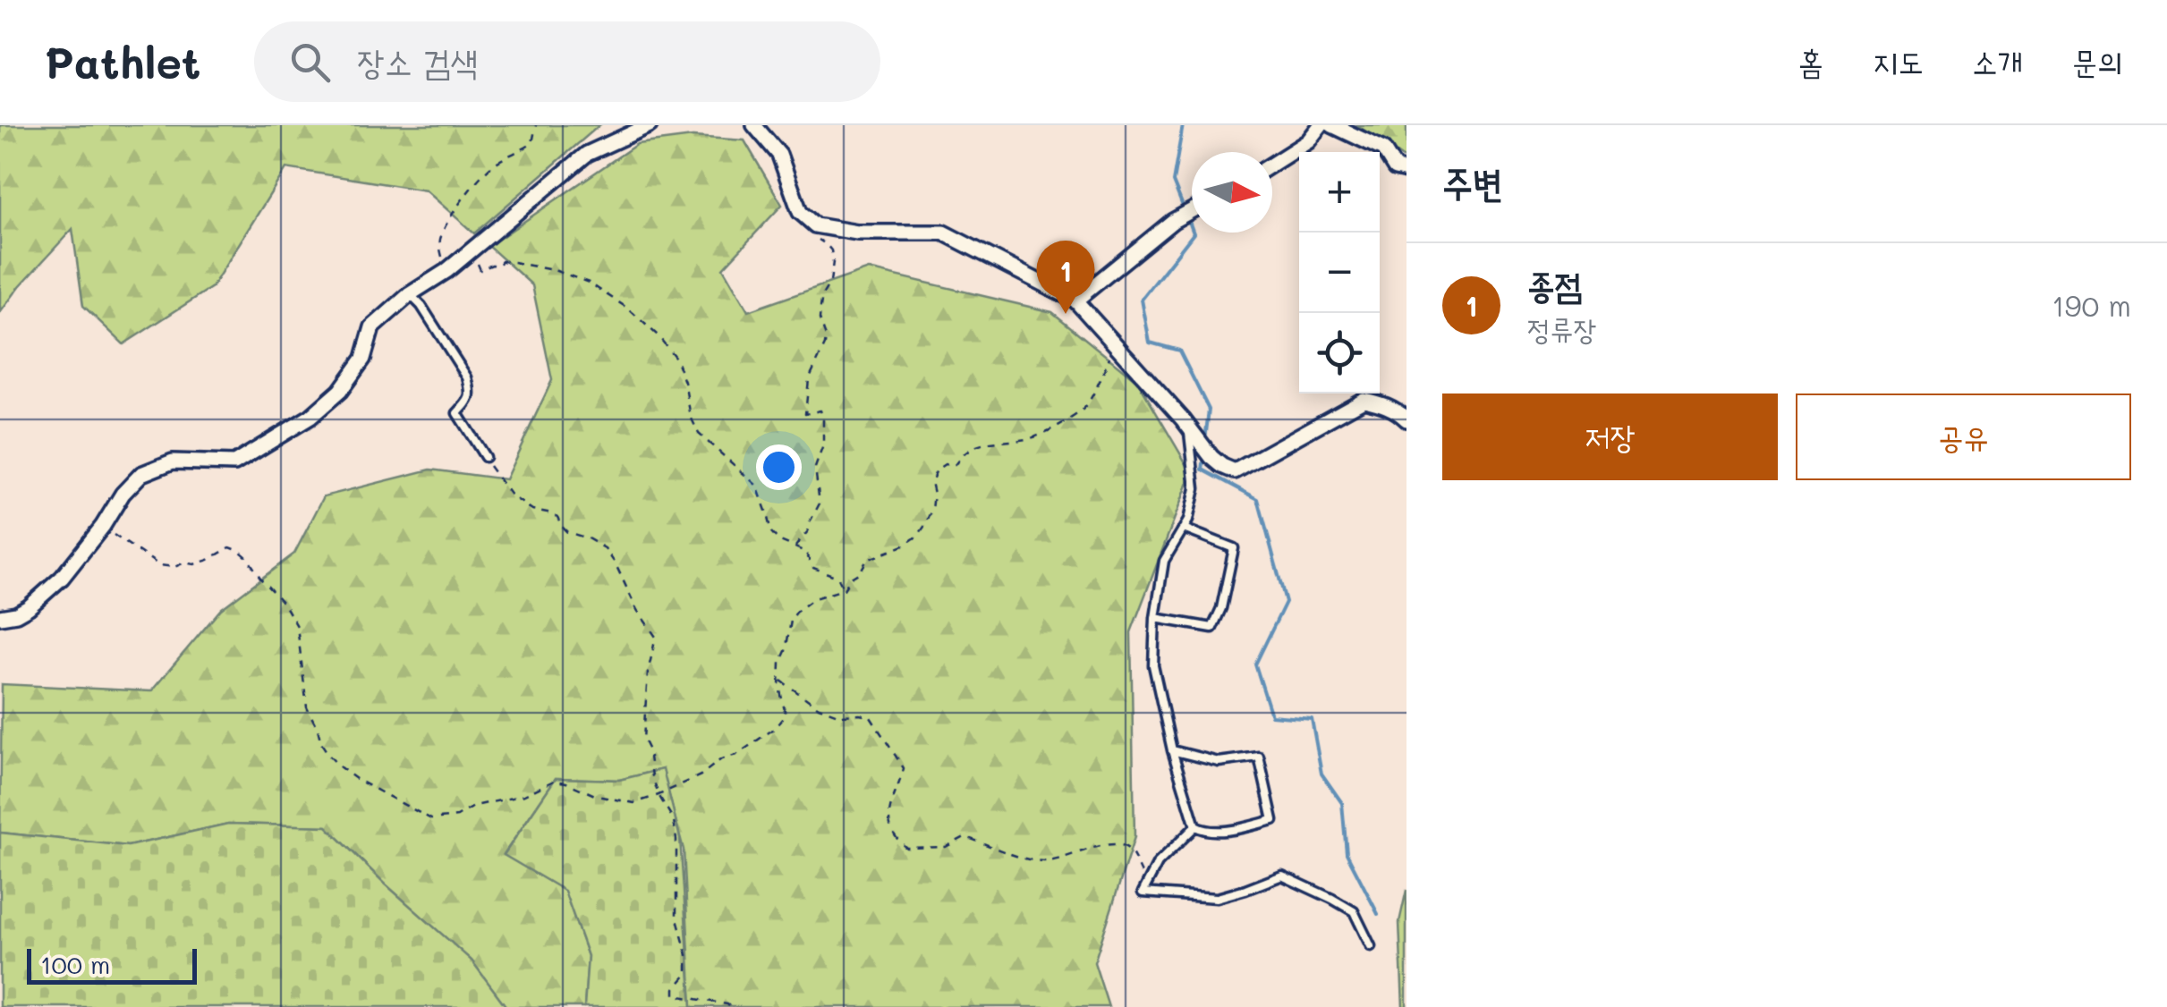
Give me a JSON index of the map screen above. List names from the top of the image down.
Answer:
{
  "scale_bar": "100 m",
  "north": "right",
  "page": {
    "header": "Pathlet",
    "search": "장소 검색",
    "nav": [
      "홈",
      "지도",
      "소개",
      "문의"
    ],
    "heading": "주변",
    "map_buttons": ["+", "−"],
    "pins": "1",
    "list": [
      {
        "mark": "1",
        "name": "종점",
        "note": "정류장",
        "value": "190 m"
      }
    ],
    "buttons": ["저장", "공유"],
    "scale": "100 m"
  }
}
